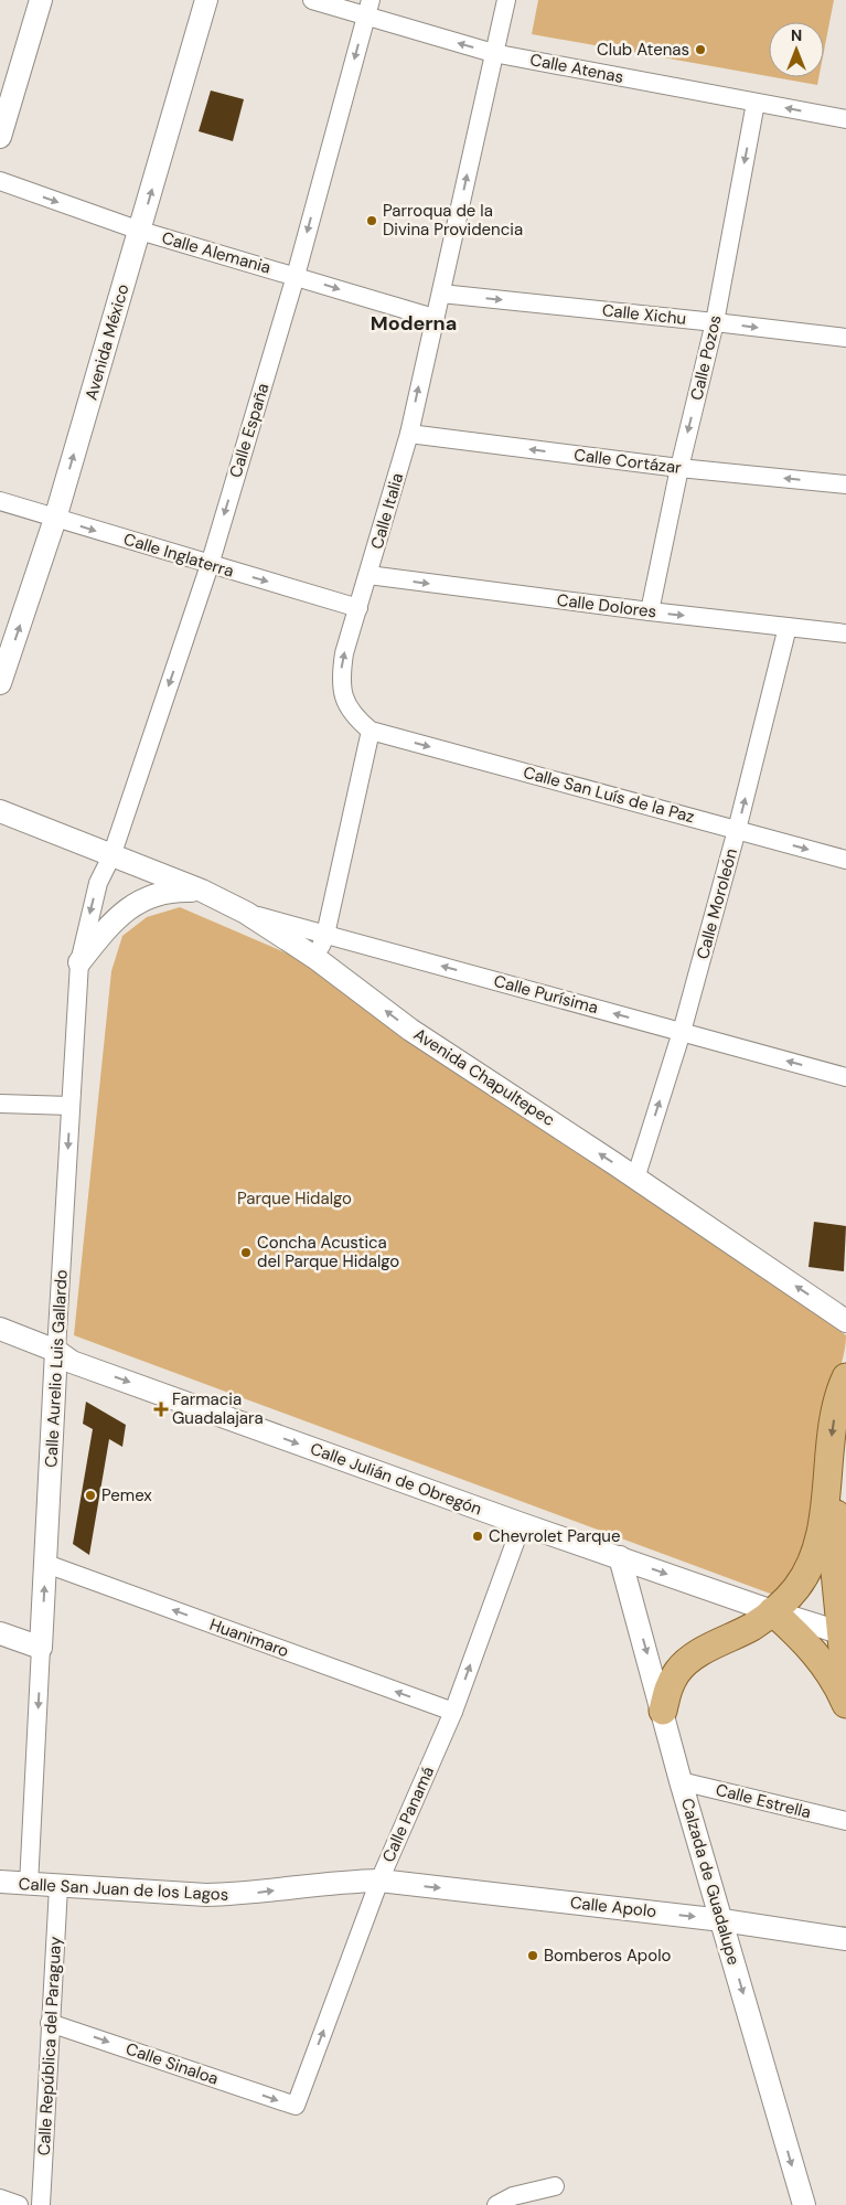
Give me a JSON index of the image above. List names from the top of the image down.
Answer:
{
  "streets": {
    "street": [
      "Calle Atenas",
      "Calle Alemania",
      "Calle Xichu",
      "Avenida México",
      "Calle Pozos",
      "Calle España",
      "Calle Cortázar",
      "Calle Italia",
      "Calle Inglaterra",
      "Calle Dolores",
      "Calle San Luís de la Paz",
      "Calle Moroleón",
      "Calle Purísima",
      "Avenida Chapultepec",
      "Calle Aurelio Luis Gallardo",
      "Calle Julián de Obregón",
      "Huanimaro",
      "Calle Estrella",
      "Calle Panamá",
      "Calzada de Guadalupe",
      "Calle San Juan de los Lagos",
      "Calle Apolo",
      "Calle República del Paraguay",
      "Calle Sinaloa"
    ]
  },
  "crossings": [
    ["Calle Atenas", "Calle Pozos"],
    ["Calle Atenas", "Calle España"],
    ["Calle Atenas", "Calle Italia"],
    ["Calle Alemania", "Avenida México"],
    ["Calle Alemania", "Calle España"],
    ["Calle Alemania", "Calle Italia"],
    ["Calle Xichu", "Calle Pozos"],
    ["Calle Xichu", "Calle Italia"],
    ["Avenida México", "Calle Inglaterra"],
    ["Calle Pozos", "Calle Cortázar"],
    ["Calle Pozos", "Calle Dolores"],
    ["Calle España", "Calle Inglaterra"],
    ["Calle España", "Avenida Chapultepec"],
    ["Calle España", "Calle Aurelio Luis Gallardo"],
    ["Calle Cortázar", "Calle Italia"],
    ["Calle Italia", "Calle Inglaterra"],
    ["Calle Italia", "Calle Dolores"],
    ["Calle Italia", "Calle San Luís de la Paz"],
    ["Calle Dolores", "Calle Moroleón"],
    ["Calle San Luís de la Paz", "Calle Moroleón"],
    ["Calle Moroleón", "Calle Purísima"],
    ["Calle Moroleón", "Avenida Chapultepec"],
    ["Calle Purísima", "Avenida Chapultepec"],
    ["Avenida Chapultepec", "Calle Aurelio Luis Gallardo"],
    ["Calle Aurelio Luis Gallardo", "Calle Julián de Obregón"],
    ["Calle Aurelio Luis Gallardo", "Huanimaro"],
    ["Calle Aurelio Luis Gallardo", "Calle San Juan de los Lagos"],
    ["Calle Julián de Obregón", "Calle Panamá"],
    ["Calle Julián de Obregón", "Calzada de Guadalupe"],
    ["Huanimaro", "Calle Panamá"],
    ["Calle Estrella", "Calzada de Guadalupe"],
    ["Calle Panamá", "Calle San Juan de los Lagos"],
    ["Calle Panamá", "Calle Apolo"],
    ["Calle Panamá", "Calle Sinaloa"],
    ["Calzada de Guadalupe", "Calle Apolo"],
    ["Calle San Juan de los Lagos", "Calle Apolo"],
    ["Calle San Juan de los Lagos", "Calle República del Paraguay"],
    ["Calle República del Paraguay", "Calle Sinaloa"]
  ],
  "one_way": [
    "Calle Atenas",
    "Calle Alemania",
    "Calle Xichu",
    "Avenida México",
    "Calle Pozos",
    "Calle España",
    "Calle Cortázar",
    "Calle Italia",
    "Calle Inglaterra",
    "Calle Dolores",
    "Calle San Luís de la Paz",
    "Calle Moroleón",
    "Calle Purísima",
    "Avenida Chapultepec",
    "Calle Julián de Obregón",
    "Huanimaro",
    "Calle Panamá",
    "Calzada de Guadalupe",
    "Calle San Juan de los Lagos",
    "Calle Apolo",
    "Calle Sinaloa"
  ],
  "districts": ["Moderna"],
  "parks": ["Parque Hidalgo"],
  "places": {
    "other": [
      "Club Atenas",
      "Parroqua de la Divina Providencia",
      "Concha Acustica del Parque Hidalgo",
      "Pemex",
      "Chevrolet Parque",
      "Bomberos Apolo"
    ],
    "health": ["Farmacia Guadalajara"]
  },
  "north": "top"
}
